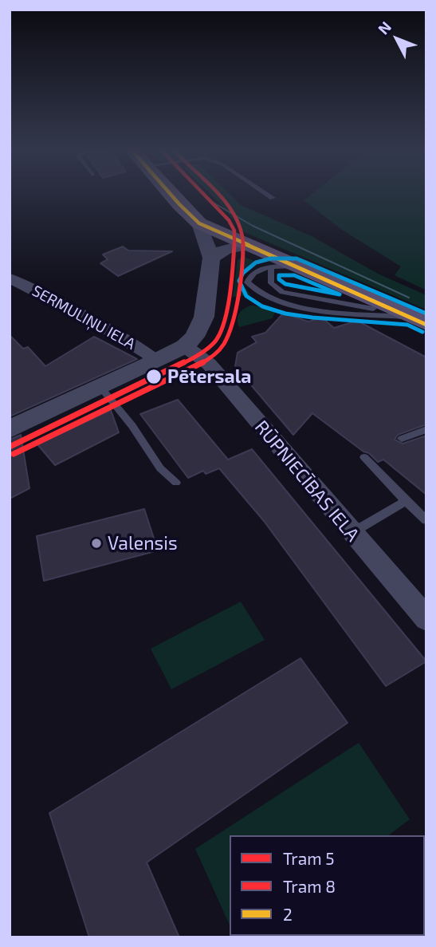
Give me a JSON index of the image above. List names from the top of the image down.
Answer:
{
  "streets": {
    "street": ["SERMULIŅU IELA", "RŪPNIECĪBAS IELA"]
  },
  "places": ["Pētersala", "Valensis"],
  "lines": ["tram line 5", "tram line 8", "transit line 2"],
  "legend": ["Tram 5", "Tram 8", "2"],
  "north": "top left"
}
